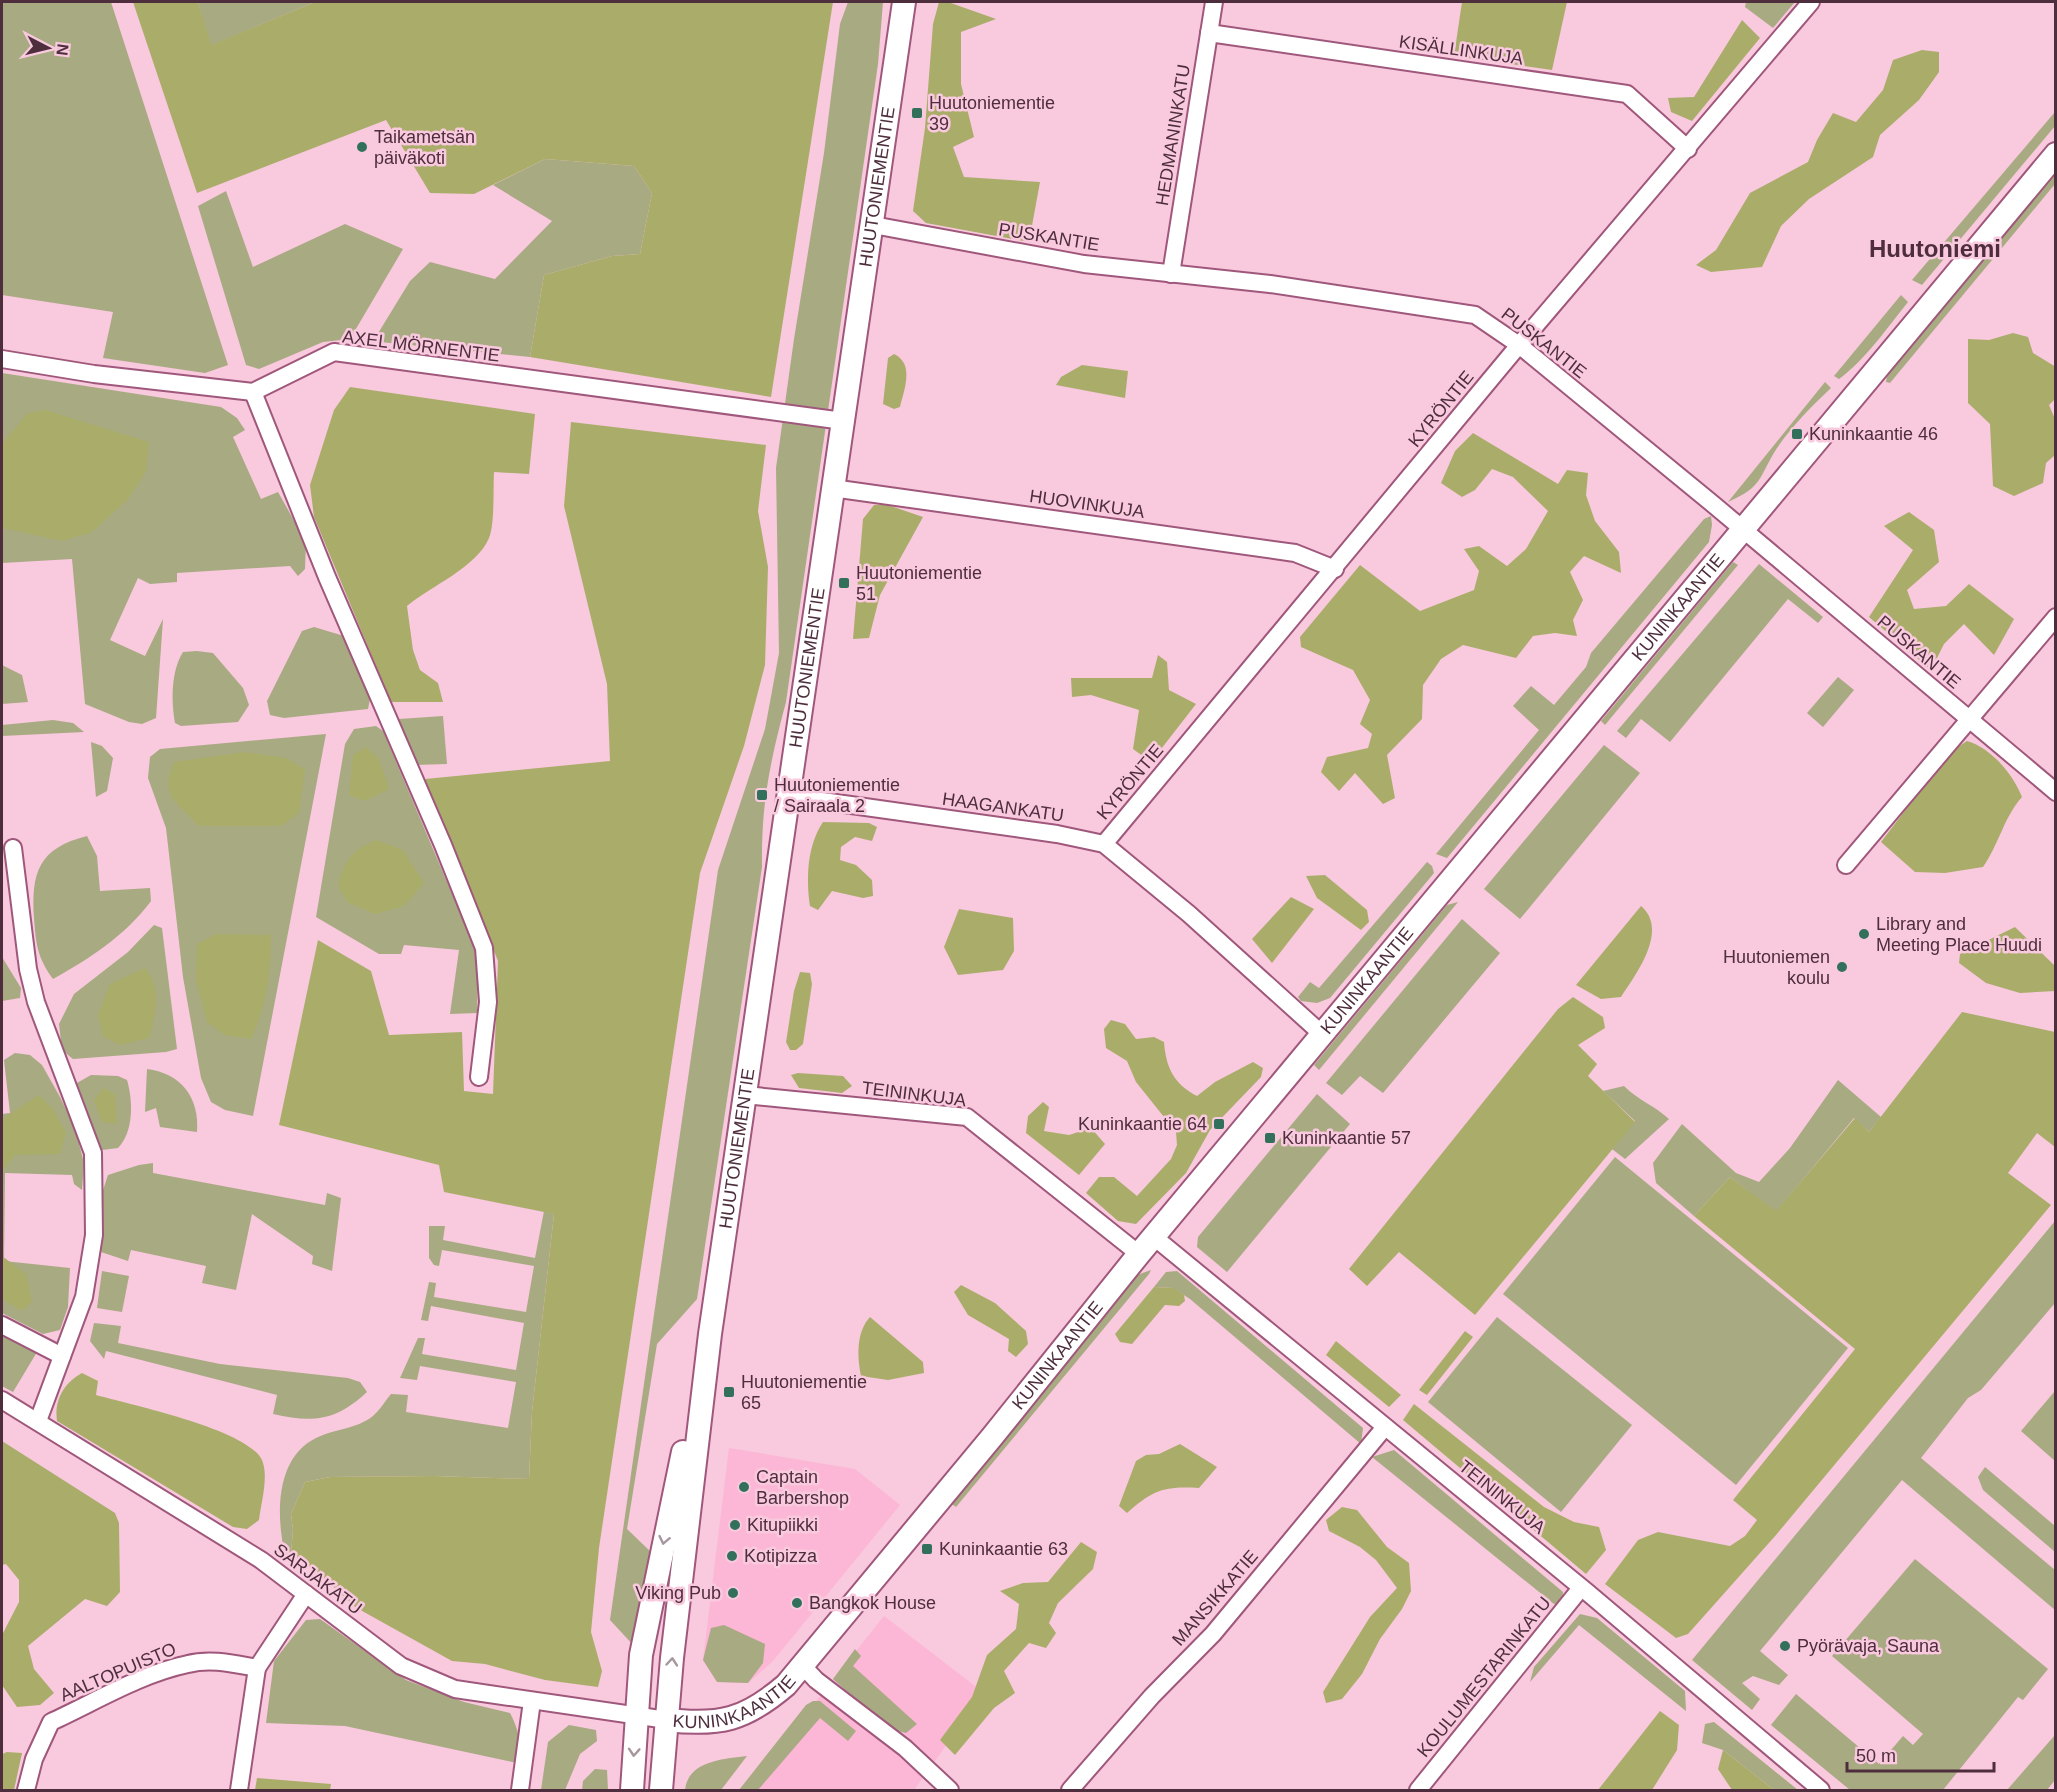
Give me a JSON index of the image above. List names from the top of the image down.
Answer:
{
  "streets": {
    "main road": ["HUUTONIEMENTIE", "KUNINKAANTIE"],
    "street": [
      "KISÄLLINKUJA",
      "HEDMANINKATU",
      "PUSKANTIE",
      "AXEL MÖRNENTIE",
      "KYRÖNTIE",
      "HUOVINKUJA",
      "HAAGANKATU",
      "TEININKUJA",
      "SARJAKATU",
      "MANSIKKATIE",
      "AALTOPUISTO",
      "KOULUMESTARINKATU"
    ]
  },
  "crossings": [
    ["KISÄLLINKUJA", "HEDMANINKATU"],
    ["KISÄLLINKUJA", "KYRÖNTIE"],
    ["HEDMANINKATU", "PUSKANTIE"],
    ["HUUTONIEMENTIE", "PUSKANTIE"],
    ["HUUTONIEMENTIE", "AXEL MÖRNENTIE"],
    ["HUUTONIEMENTIE", "HUOVINKUJA"],
    ["HUUTONIEMENTIE", "KUNINKAANTIE"],
    ["HUUTONIEMENTIE", "HAAGANKATU"],
    ["HUUTONIEMENTIE", "TEININKUJA"],
    ["HUUTONIEMENTIE", "SARJAKATU"],
    ["PUSKANTIE", "KYRÖNTIE"],
    ["PUSKANTIE", "KUNINKAANTIE"],
    ["KYRÖNTIE", "HUOVINKUJA"],
    ["KYRÖNTIE", "HAAGANKATU"],
    ["KUNINKAANTIE", "HAAGANKATU"],
    ["KUNINKAANTIE", "TEININKUJA"],
    ["KUNINKAANTIE", "SARJAKATU"],
    ["TEININKUJA", "MANSIKKATIE"],
    ["TEININKUJA", "KOULUMESTARINKATU"]
  ],
  "districts": ["Huutoniemi"],
  "places": {
    "transit": [
      "Huutoniementie 39",
      "Kuninkaantie 46",
      "Huutoniementie 51",
      "Huutoniementie / Sairaala 2",
      "Kuninkaantie 64",
      "Kuninkaantie 57",
      "Huutoniementie 65",
      "Kuninkaantie 63"
    ],
    "other": [
      "Taikametsän päiväkoti",
      "Library and Meeting Place Huudi",
      "Huutoniemen koulu",
      "Captain Barbershop",
      "Kitupiikki",
      "Kotipizza",
      "Viking Pub",
      "Bangkok House",
      "Pyörävaja, Sauna"
    ]
  },
  "scale_bar": "50 m",
  "north": "right"
}
